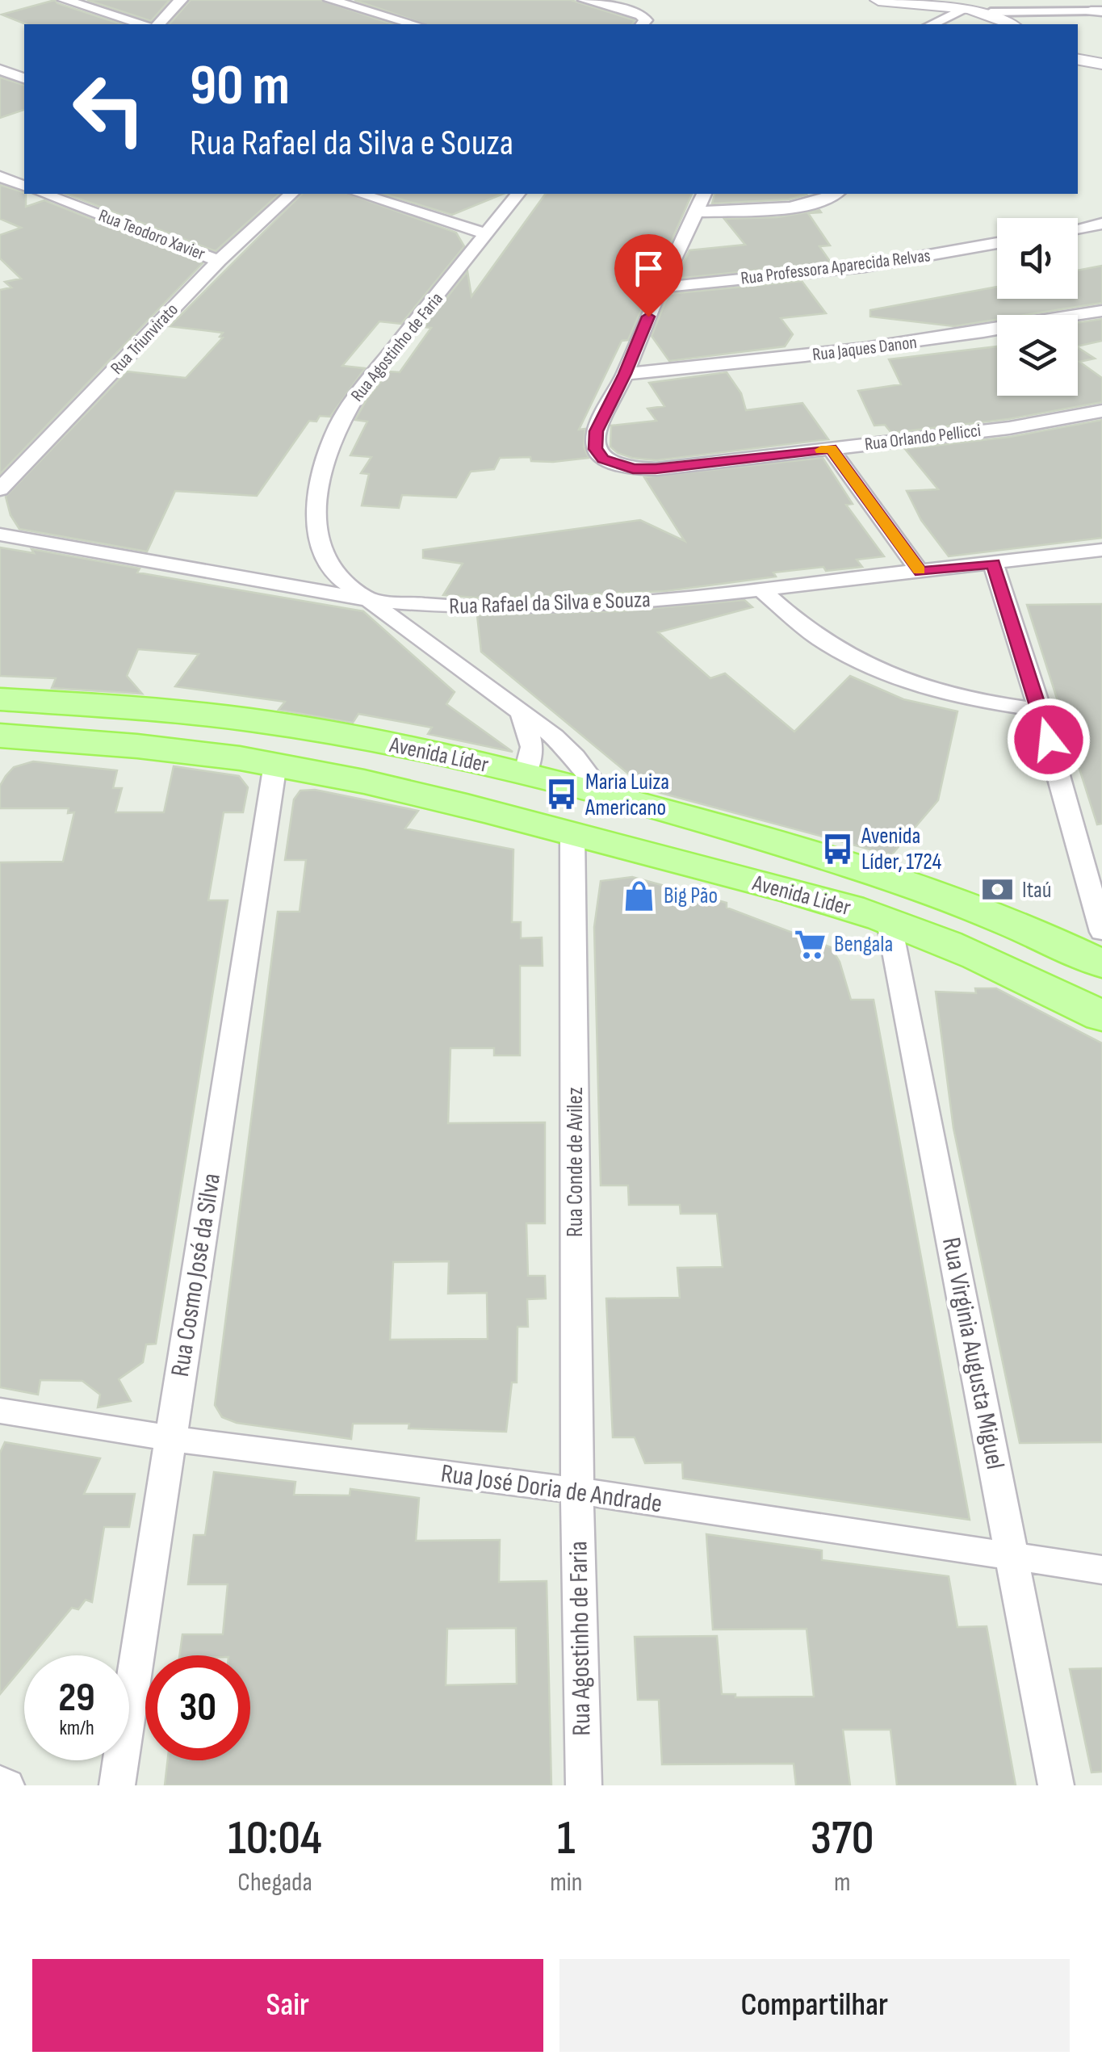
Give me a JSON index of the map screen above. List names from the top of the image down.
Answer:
{
  "streets": {
    "main road": ["Avenida Líder", "Avenida Lider"],
    "street": [
      "Rua Teodoro Xavier",
      "Rua Professora Aparecida Relvas",
      "Rua Triunvirato",
      "Rua Agostinho de Faria",
      "Rua Jaques Danon",
      "Rua Orlando Pellicci",
      "Rua Rafael da Silva e Souza",
      "Rua Conde de Avilez",
      "Rua Cosmo José da Silva",
      "Rua Virginia Augusta Miguel",
      "Rua José Doria de Andrade"
    ]
  },
  "crossings": [
    ["Rua Teodoro Xavier", "Rua Triunvirato"],
    ["Rua Professora Aparecida Relvas", "Rua Orlando Pellicci"],
    ["Rua Agostinho de Faria", "Rua Rafael da Silva e Souza"],
    ["Rua Agostinho de Faria", "Avenida Líder"],
    ["Rua Agostinho de Faria", "Rua Conde de Avilez"],
    ["Rua Agostinho de Faria", "Rua José Doria de Andrade"],
    ["Rua Jaques Danon", "Rua Orlando Pellicci"],
    ["Avenida Líder", "Avenida Lider"],
    ["Avenida Líder", "Rua Cosmo José da Silva"],
    ["Avenida Lider", "Rua Conde de Avilez"],
    ["Avenida Lider", "Rua Virginia Augusta Miguel"],
    ["Rua Conde de Avilez", "Rua José Doria de Andrade"],
    ["Rua Cosmo José da Silva", "Rua José Doria de Andrade"],
    ["Rua Virginia Augusta Miguel", "Rua José Doria de Andrade"]
  ],
  "places": {
    "bus stop": ["Maria Luiza Americano", "Avenida Líder, 1724"],
    "bank": ["Itaú"],
    "shop": ["Big Pão"],
    "supermarket": ["Bengala"]
  },
  "page": {
    "turn": ["90 m", "Rua Rafael da Silva e Souza"],
    "speed": "29 km/h",
    "limit": "30",
    "eta": [
      "10:04",
      "Chegada",
      "1",
      "min",
      "370",
      "m"
    ],
    "buttons": ["Sair", "Compartilhar"]
  }
}
